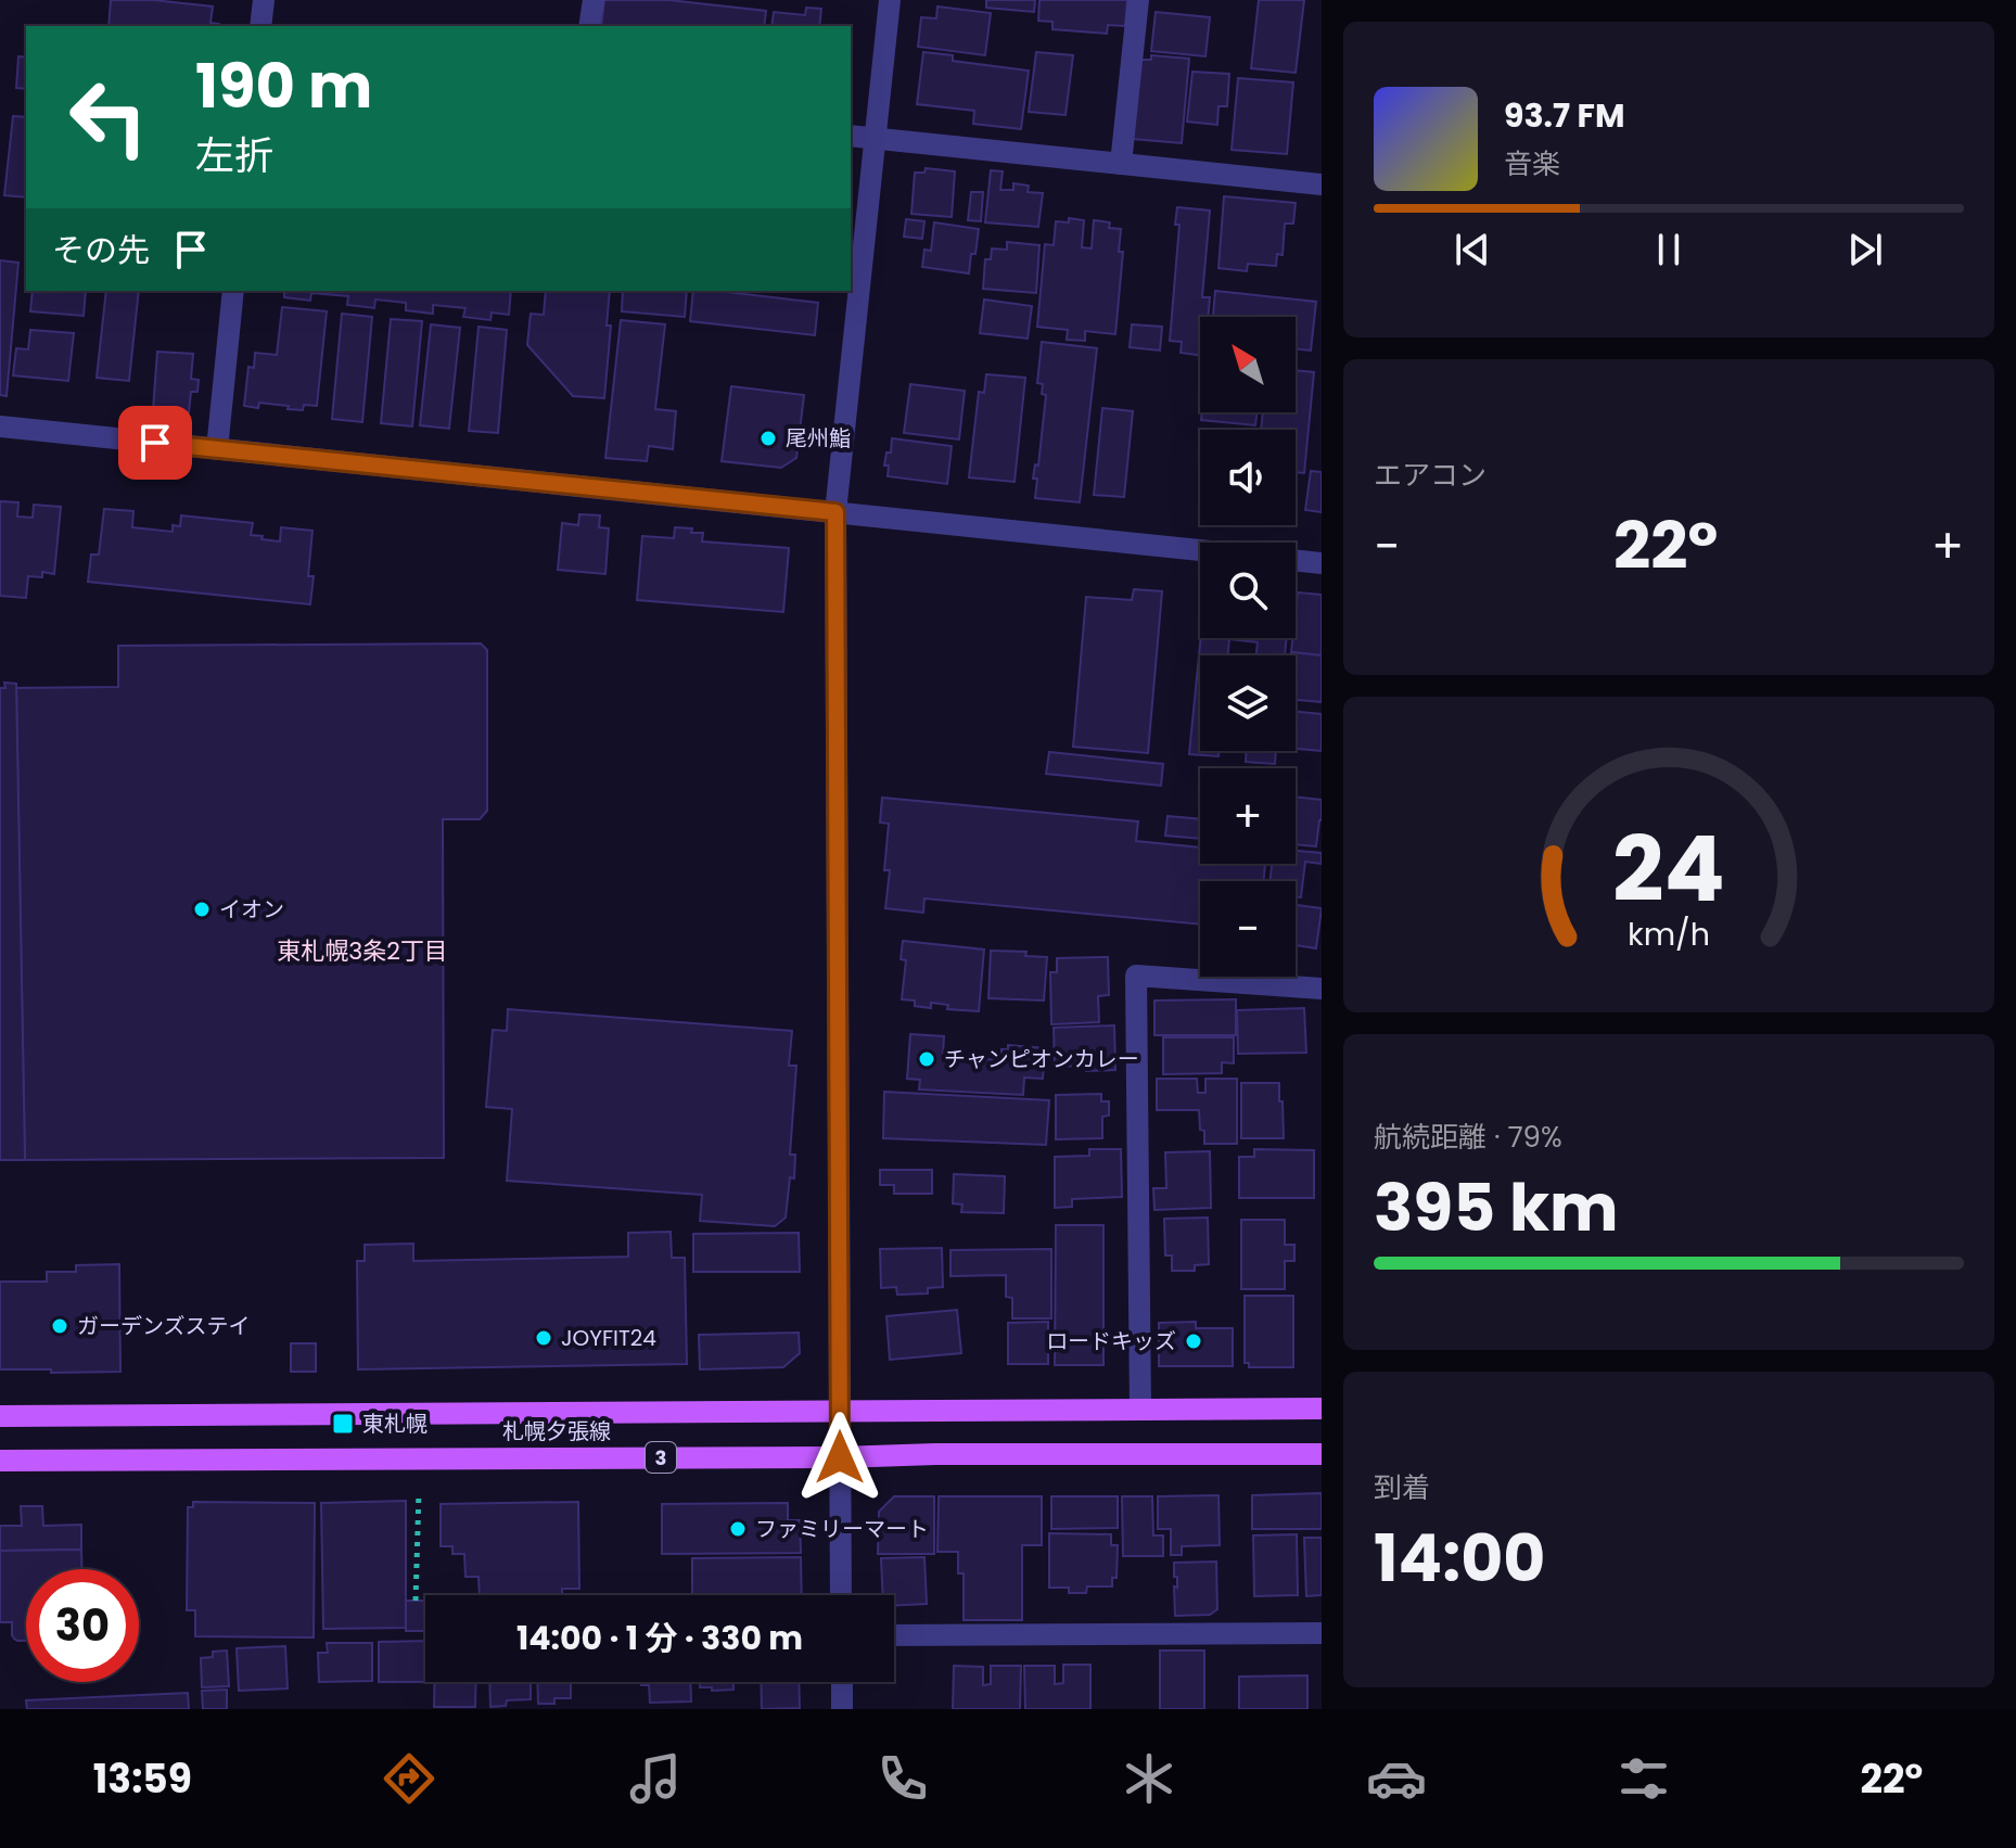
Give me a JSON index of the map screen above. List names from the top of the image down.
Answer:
{
  "streets": {
    "main road": ["札幌夕張線", "3"]
  },
  "districts": ["東札幌3条2丁目"],
  "places": {
    "other": [
      "尾州鮨",
      "イオン",
      "チャンピオンカレー",
      "ガーデンズステイ",
      "JOYFIT24",
      "ロードキッズ",
      "ファミリーマート"
    ],
    "transit": ["東札幌"]
  },
  "north": "top left",
  "page": {
    "turn": ["190 m", "左折"],
    "song": ["93.7 FM", "音楽"],
    "then": "その先",
    "map_buttons": ["+", "−"],
    "tile": [
      "エアコン",
      ["航続距離 · 79%", "395 km"],
      ["到着", "14:00"]
    ],
    "heat": ["−", "22°", "+"],
    "limit": "30",
    "trip": "14:00 · 1 分 · 330 m",
    "tabs": ["13:59", "22°"],
    "gauge": ["24", "km/h"]
  }
}
